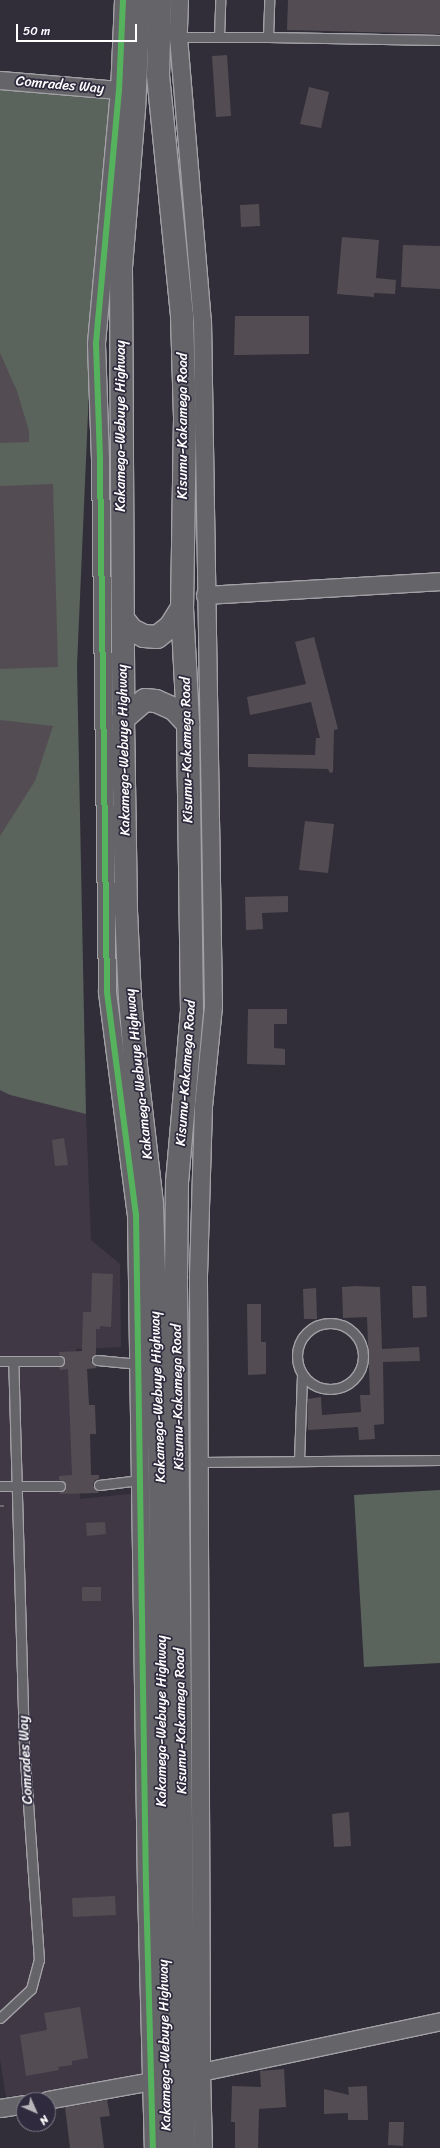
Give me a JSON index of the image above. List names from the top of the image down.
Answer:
{
  "streets": {
    "highway": ["Kakamega-Webuye Highway", "Kisumu-Kakamega Road"],
    "street": ["Comrades Way"]
  },
  "scale_bar": "50 m",
  "north": "bottom right"
}
